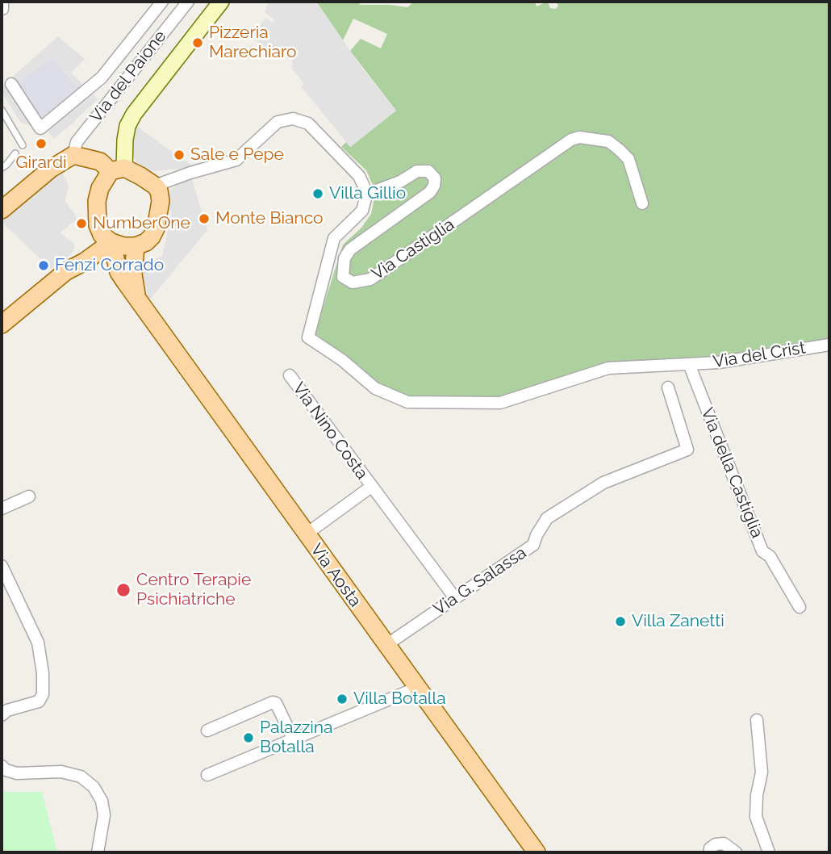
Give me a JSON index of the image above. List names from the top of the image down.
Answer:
{
  "streets": {
    "main road": ["Via Aosta"],
    "street": [
      "Via del Paione",
      "Via Castiglia",
      "Via del Crist",
      "Via Nino Costa",
      "Via della Castiglia",
      "Via G. Salassa"
    ]
  },
  "crossings": [
    ["Via del Crist", "Via della Castiglia"],
    ["Via Nino Costa", "Via Aosta"],
    ["Via Nino Costa", "Via G. Salassa"],
    ["Via Aosta", "Via G. Salassa"]
  ],
  "places": [
    "Pizzeria Marechiaro",
    "Girardi",
    "Sale e Pepe",
    "Villa Gillio",
    "Monte Bianco",
    "NumberOne",
    "Fenzi Corrado",
    "Centro Terapie Psichiatriche",
    "Villa Zanetti",
    "Villa Botalla",
    "Palazzina Botalla"
  ]
}
